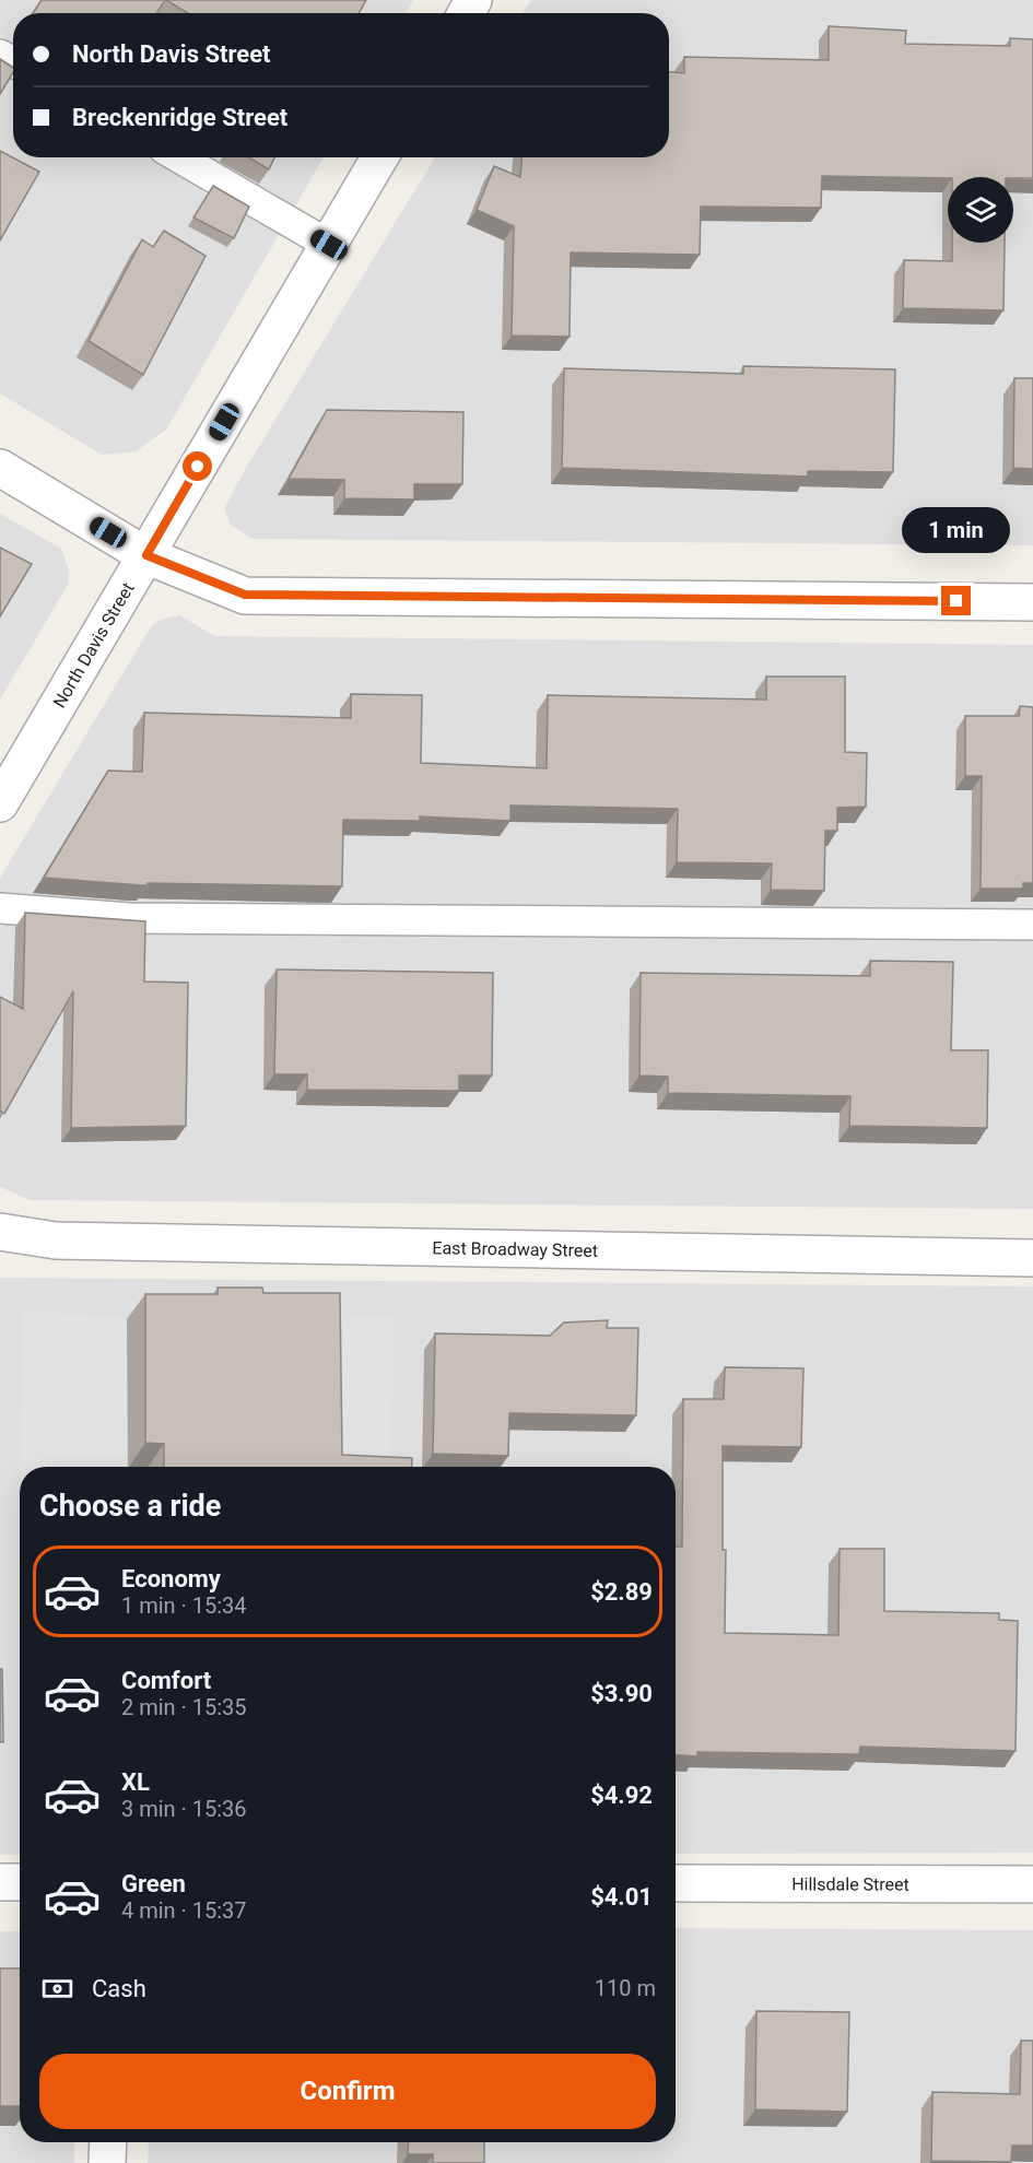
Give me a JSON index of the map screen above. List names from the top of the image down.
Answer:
{
  "streets": {
    "street": ["North Davis Street", "East Broadway Street", "Hillsdale Street"]
  },
  "page": {
    "banner": ["North Davis Street", "Breckenridge Street"],
    "bubble": "1 min",
    "heading": "Choose a ride",
    "list": [
      {
        "name": "Economy",
        "note": "1 min · 15:34",
        "value": "$2.89"
      },
      {
        "name": "Comfort",
        "note": "2 min · 15:35",
        "value": "$3.90"
      },
      {
        "name": "XL",
        "note": "3 min · 15:36",
        "value": "$4.92"
      },
      {
        "name": "Green",
        "note": "4 min · 15:37",
        "value": "$4.01"
      }
    ],
    "pay": ["Cash", "110 m"],
    "buttons": "Confirm"
  }
}
